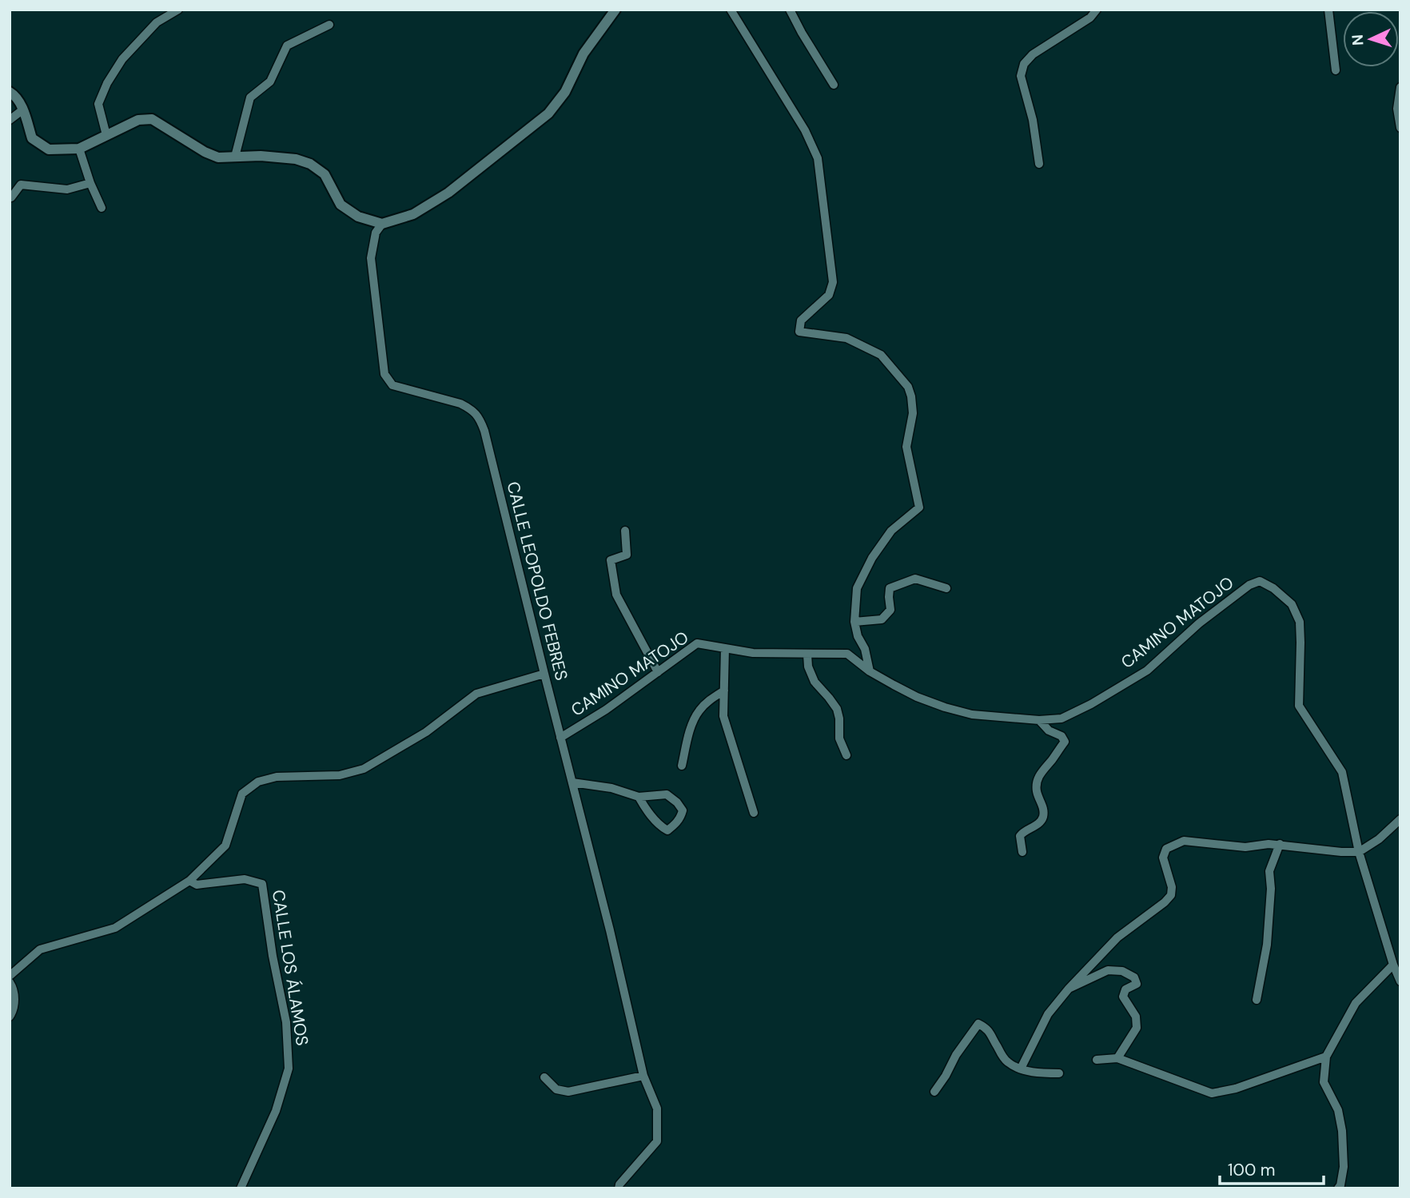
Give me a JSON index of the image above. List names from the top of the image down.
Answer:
{
  "streets": {
    "street": ["CALLE LEOPOLDO FEBRES", "CAMINO MATOJO", "CALLE LOS ÁLAMOS"]
  },
  "crossings": [
    ["CALLE LEOPOLDO FEBRES", "CAMINO MATOJO"]
  ],
  "scale_bar": "100 m",
  "north": "left"
}
